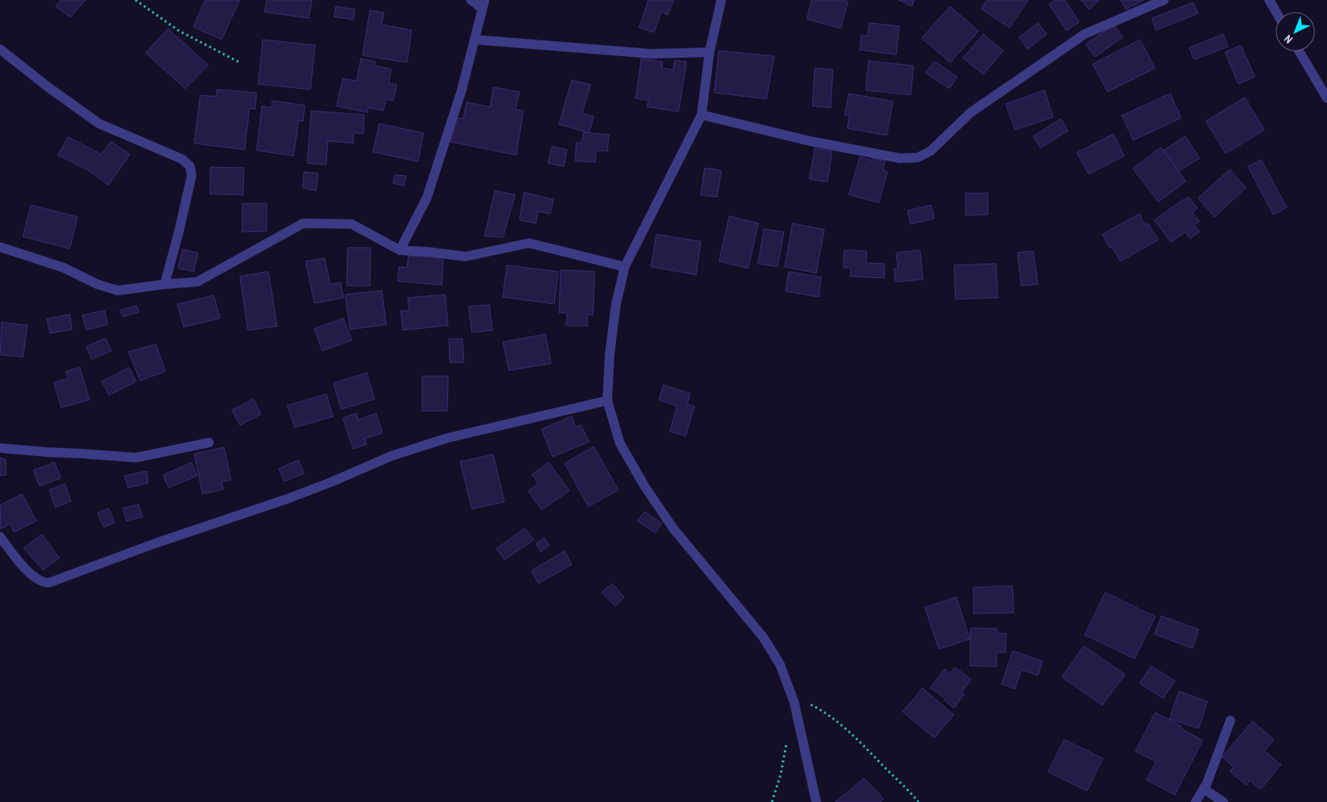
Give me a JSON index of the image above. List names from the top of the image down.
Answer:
{
  "north": "bottom left"
}
